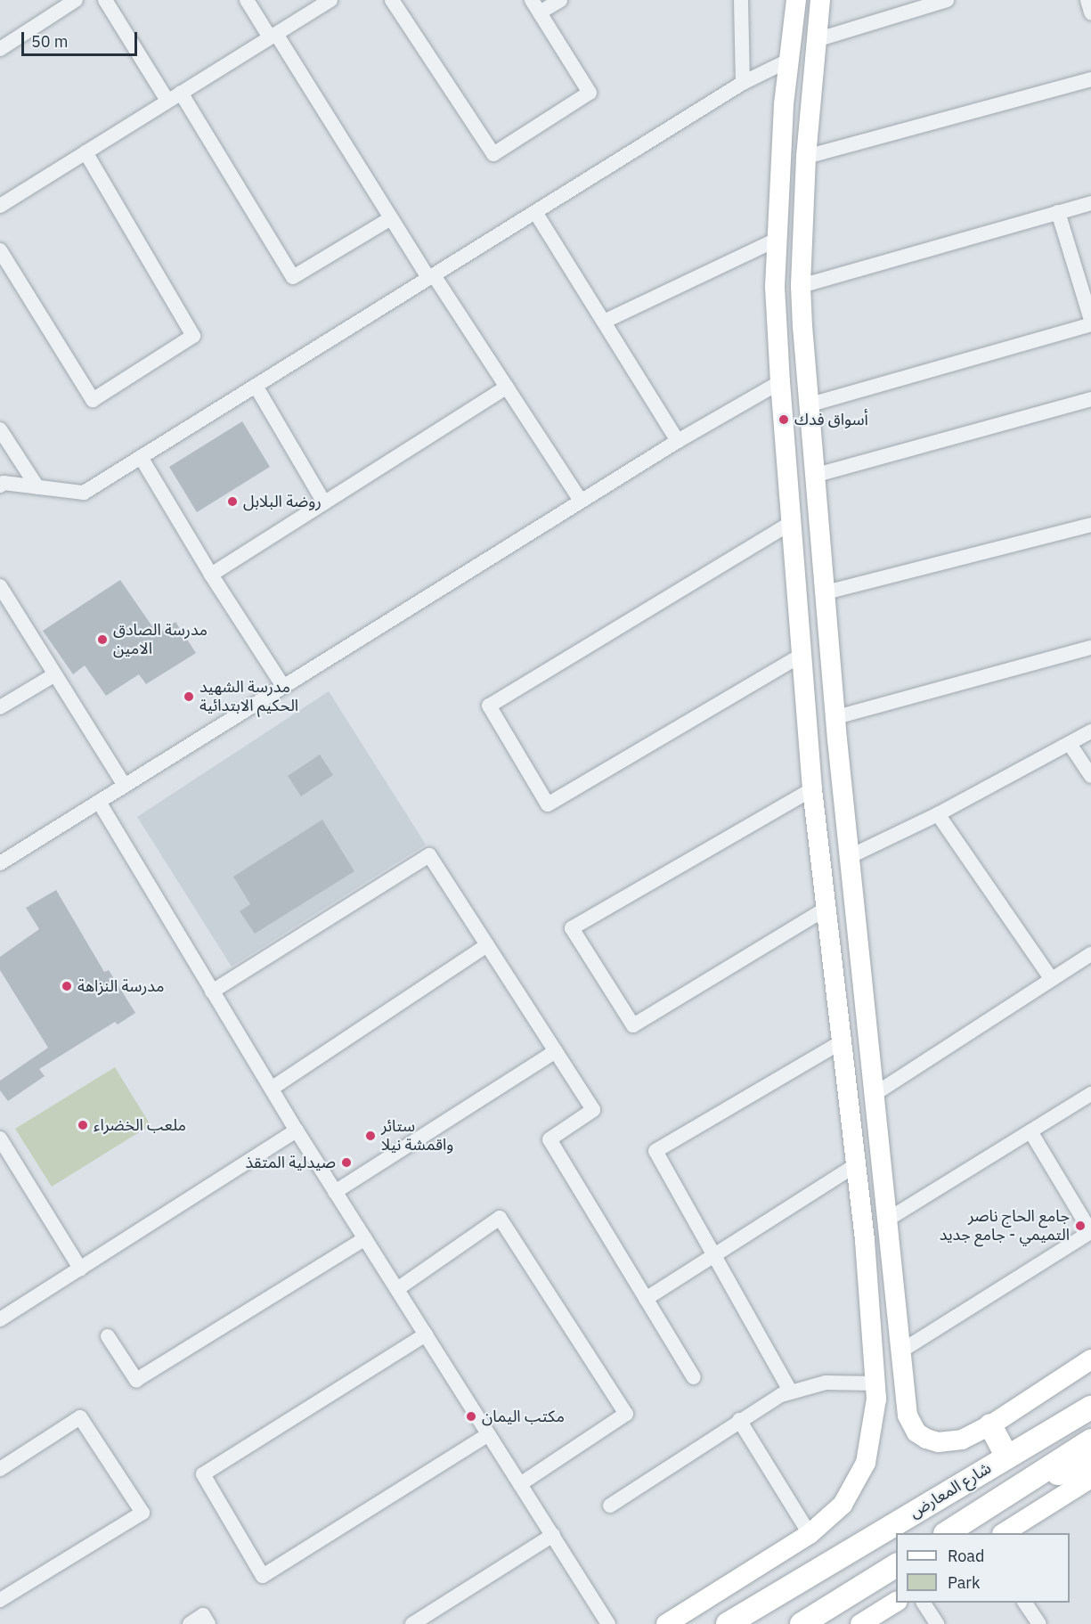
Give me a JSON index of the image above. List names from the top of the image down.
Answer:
{
  "streets": {
    "main road": ["شارع المعارض"]
  },
  "places": [
    "أسواق فدك",
    "روضة البلابل",
    "مدرسة الصادق الامين",
    "مدرسة الشهيد الحكيم الابتدائية",
    "مدرسة النزاهة",
    "ملعب الخضراء",
    "ستائر واقمشة نيلا",
    "صيدلية المتقذ",
    "جامع الحاج ناصر التميمي - جامع جديد",
    "مكتب اليمان"
  ],
  "legend": ["Road", "Park"],
  "scale_bar": "50 m"
}
